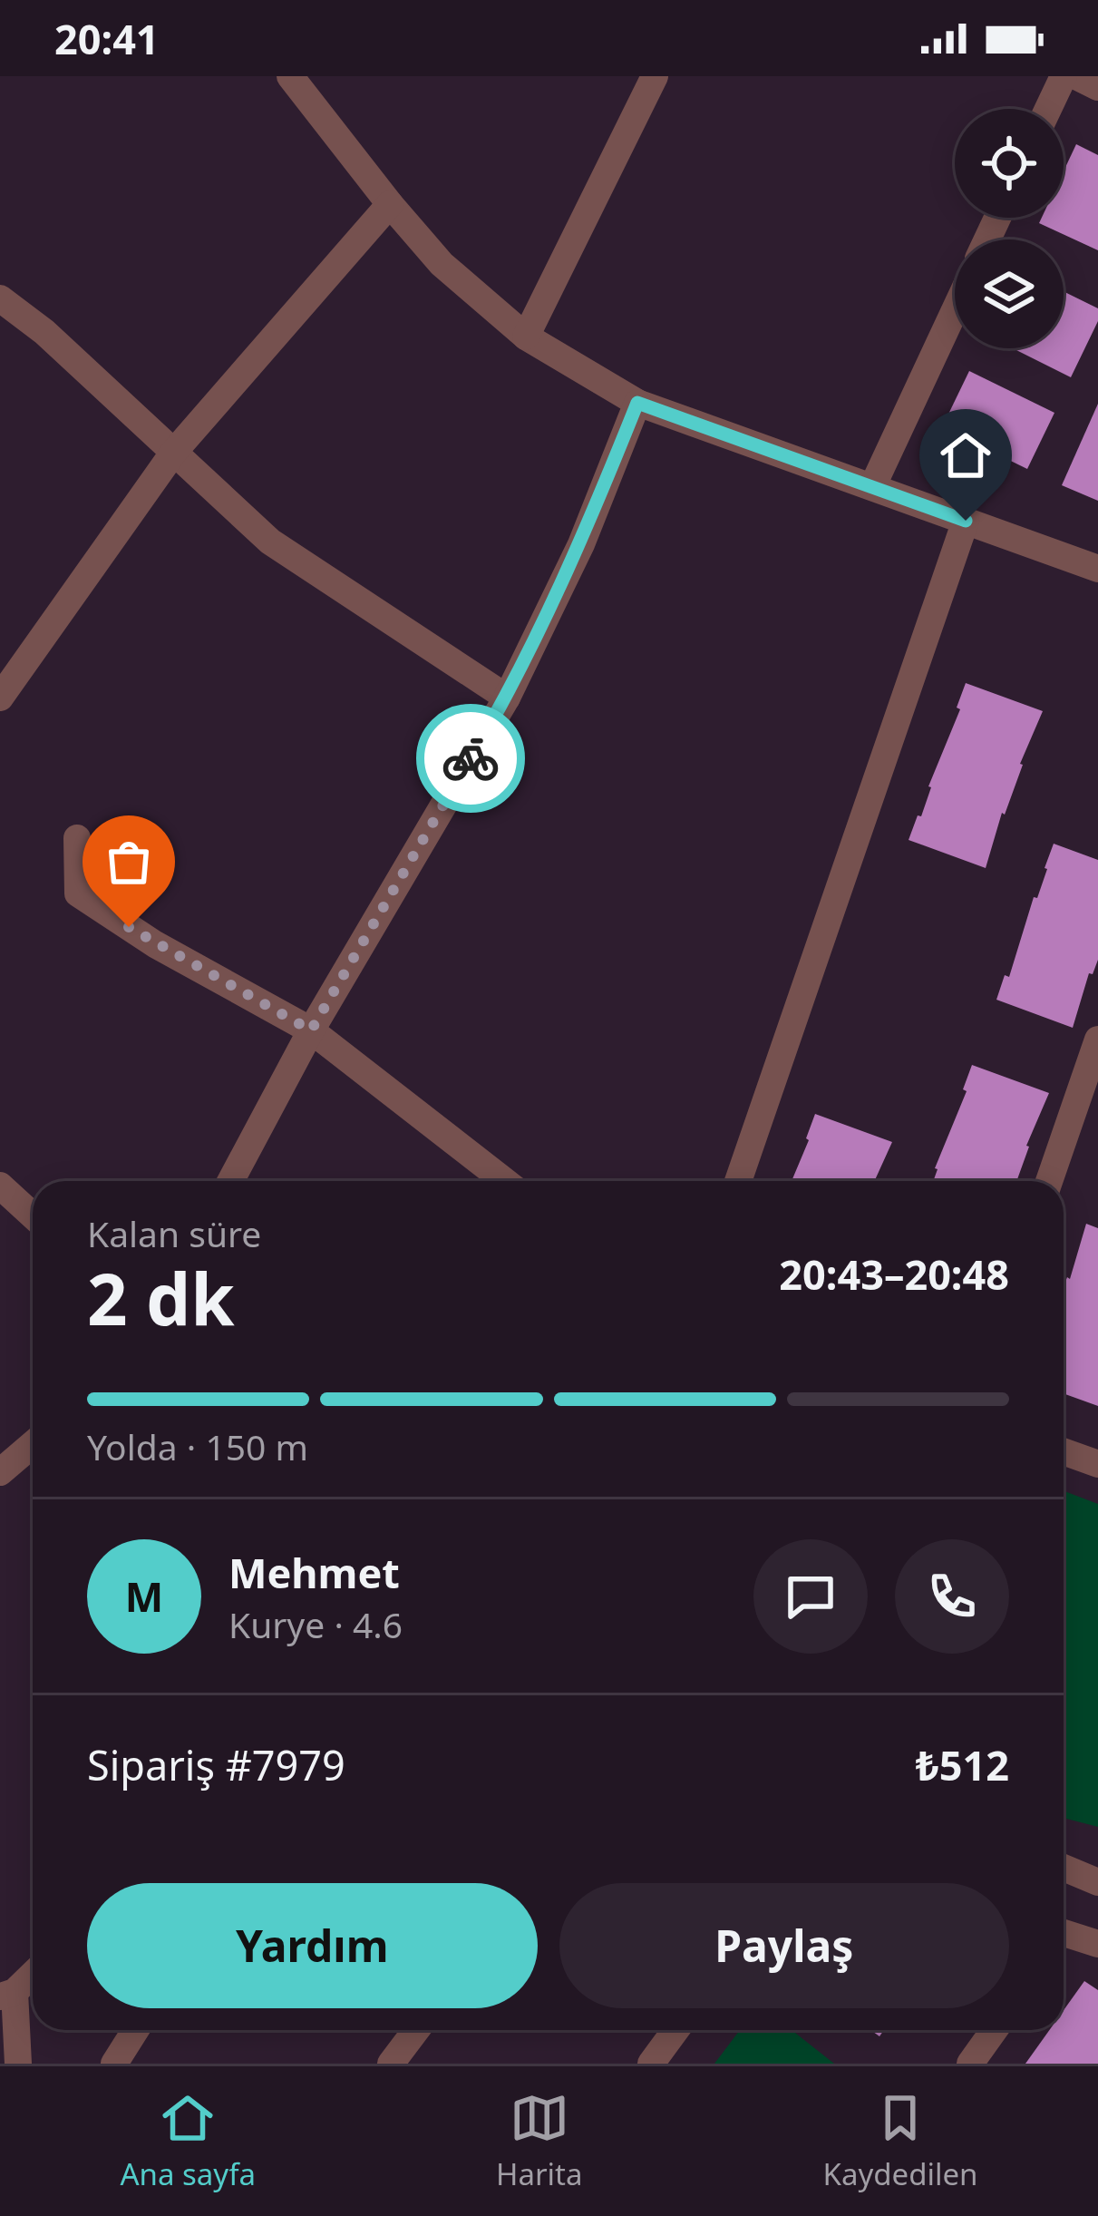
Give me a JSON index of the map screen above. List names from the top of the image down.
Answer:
{
  "page": {
    "status": "20:41",
    "heading": ["2 dk", "Kalan süre", "20:43–20:48"],
    "panel": [
      "Mehmet",
      "Kurye · 4.6",
      "Sipariş #7979",
      "₺512"
    ],
    "bar": "Yolda · 150 m",
    "round": "M",
    "buttons": ["Yardım", "Paylaş"],
    "tabs": ["Ana sayfa", "Harita", "Kaydedilen"]
  }
}
